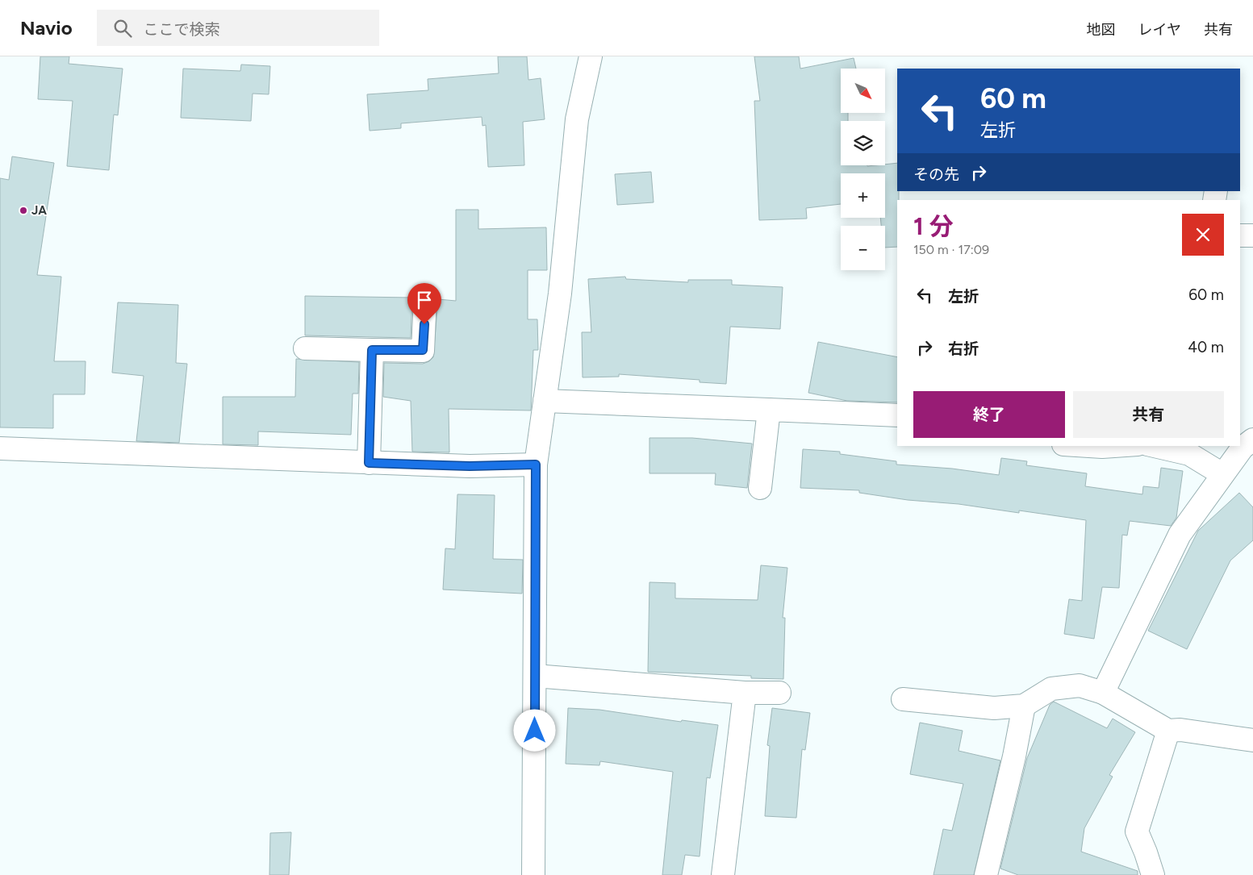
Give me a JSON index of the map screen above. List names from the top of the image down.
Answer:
{
  "places": ["JA"],
  "north": "bottom right",
  "page": {
    "header": "Navio",
    "search": "ここで検索",
    "nav": ["地図", "レイヤ", "共有"],
    "map_buttons": ["+", "−"],
    "turn": ["60 m", "左折"],
    "then": "その先",
    "heading": ["1 分", "150 m · 17:09"],
    "list": [
      {
        "name": "左折",
        "value": "60 m"
      },
      {
        "name": "右折",
        "value": "40 m"
      }
    ],
    "buttons": ["終了", "共有"]
  }
}
